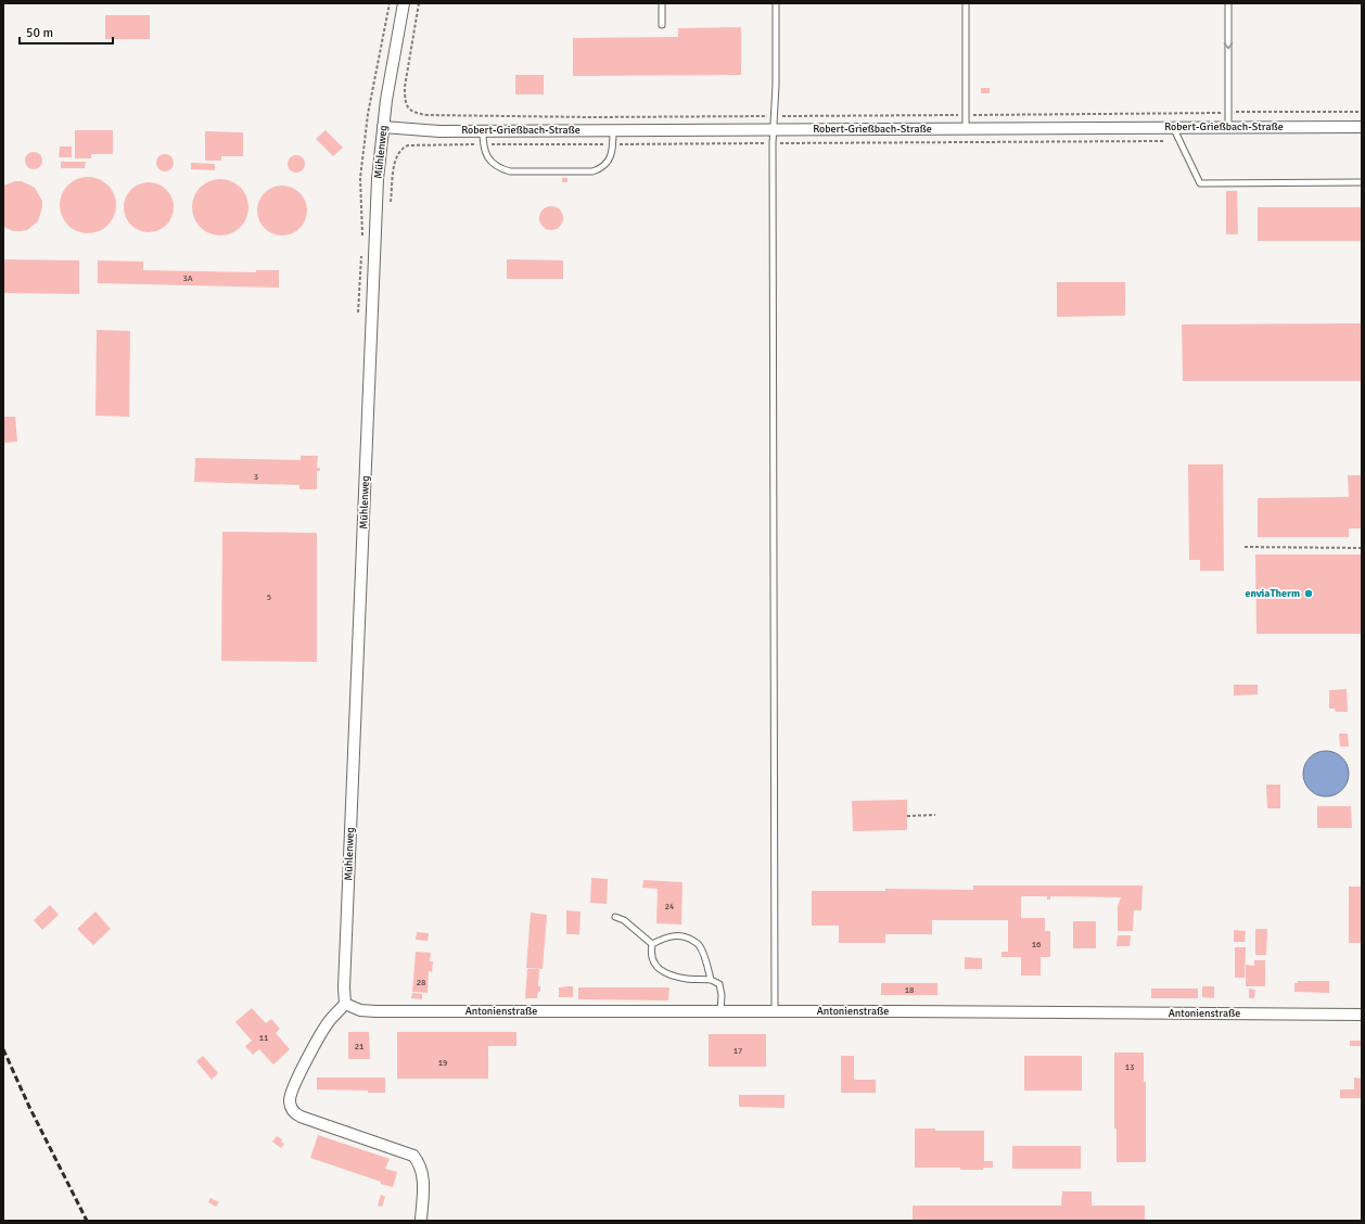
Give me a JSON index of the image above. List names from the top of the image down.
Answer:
{
  "streets": {
    "street": ["Robert-Grießbach-Straße", "Mühlenweg", "Antonienstraße"]
  },
  "crossings": [
    ["Robert-Grießbach-Straße", "Mühlenweg"],
    ["Mühlenweg", "Antonienstraße"]
  ],
  "places": ["enviaTherm"],
  "house_numbers": [
    "3A",
    "3",
    "5",
    "24",
    "16",
    "28",
    "18",
    "11",
    "21",
    "17",
    "19",
    "13"
  ],
  "scale_bar": "50 m"
}
